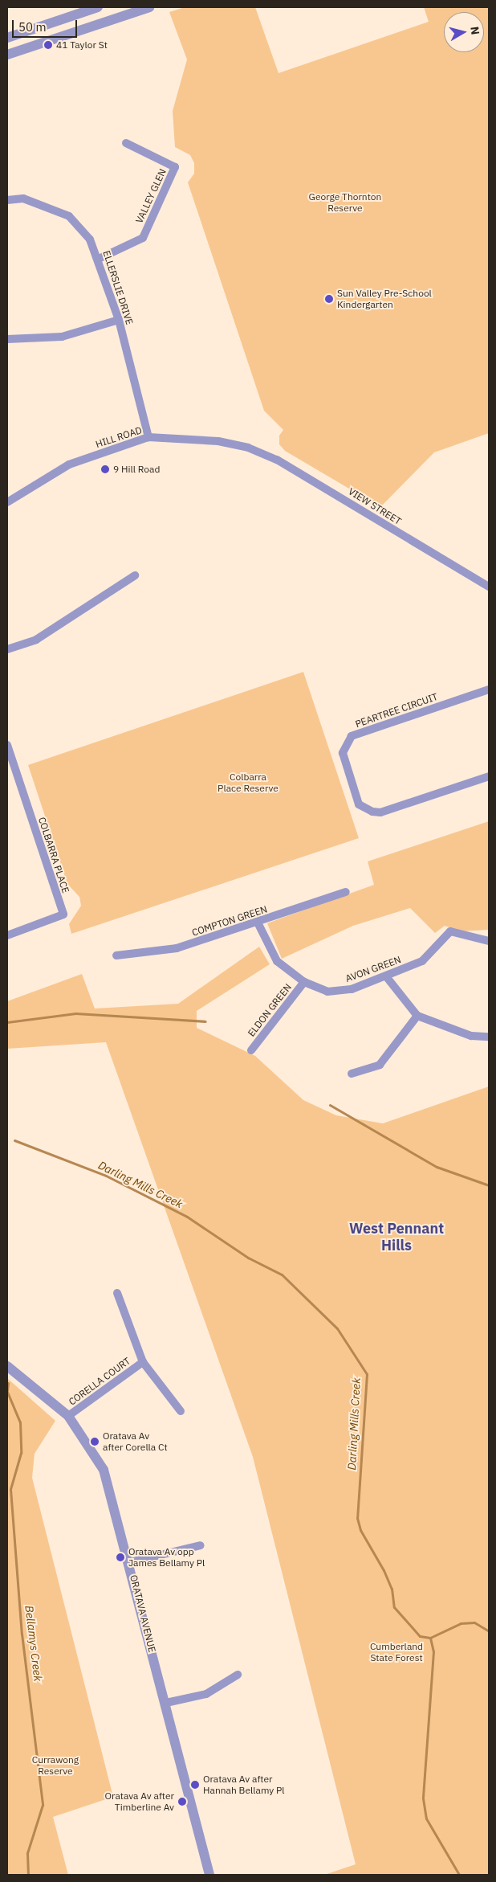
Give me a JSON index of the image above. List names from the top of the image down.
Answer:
{
  "streets": {
    "street": [
      "VALLEY GLEN",
      "ELLERSLIE DRIVE",
      "HILL ROAD",
      "VIEW STREET",
      "PEARTREE CIRCUIT",
      "COLBARRA PLACE",
      "COMPTON GREEN",
      "AVON GREEN",
      "ELDON GREEN",
      "CORELLA COURT",
      "ORATAVA AVENUE"
    ]
  },
  "crossings": [
    ["VALLEY GLEN", "ELLERSLIE DRIVE"],
    ["ELLERSLIE DRIVE", "HILL ROAD"],
    ["HILL ROAD", "VIEW STREET"],
    ["COMPTON GREEN", "AVON GREEN"],
    ["AVON GREEN", "ELDON GREEN"],
    ["CORELLA COURT", "ORATAVA AVENUE"]
  ],
  "districts": ["West Pennant Hills"],
  "water": ["Darling Mills Creek", "Bellamys Creek"],
  "parks": [
    "George Thornton Reserve",
    "Colbarra Place Reserve",
    "Cumberland State Forest",
    "Currawong Reserve"
  ],
  "places": [
    "41 Taylor St",
    "Sun Valley Pre-School Kindergarten",
    "9 Hill Road",
    "Oratava Av after Corella Ct",
    "Oratava Av opp James Bellamy Pl",
    "Oratava Av after Hannah Bellamy Pl",
    "Oratava Av after Timberline Av"
  ],
  "scale_bar": "50 m",
  "north": "right"
}
